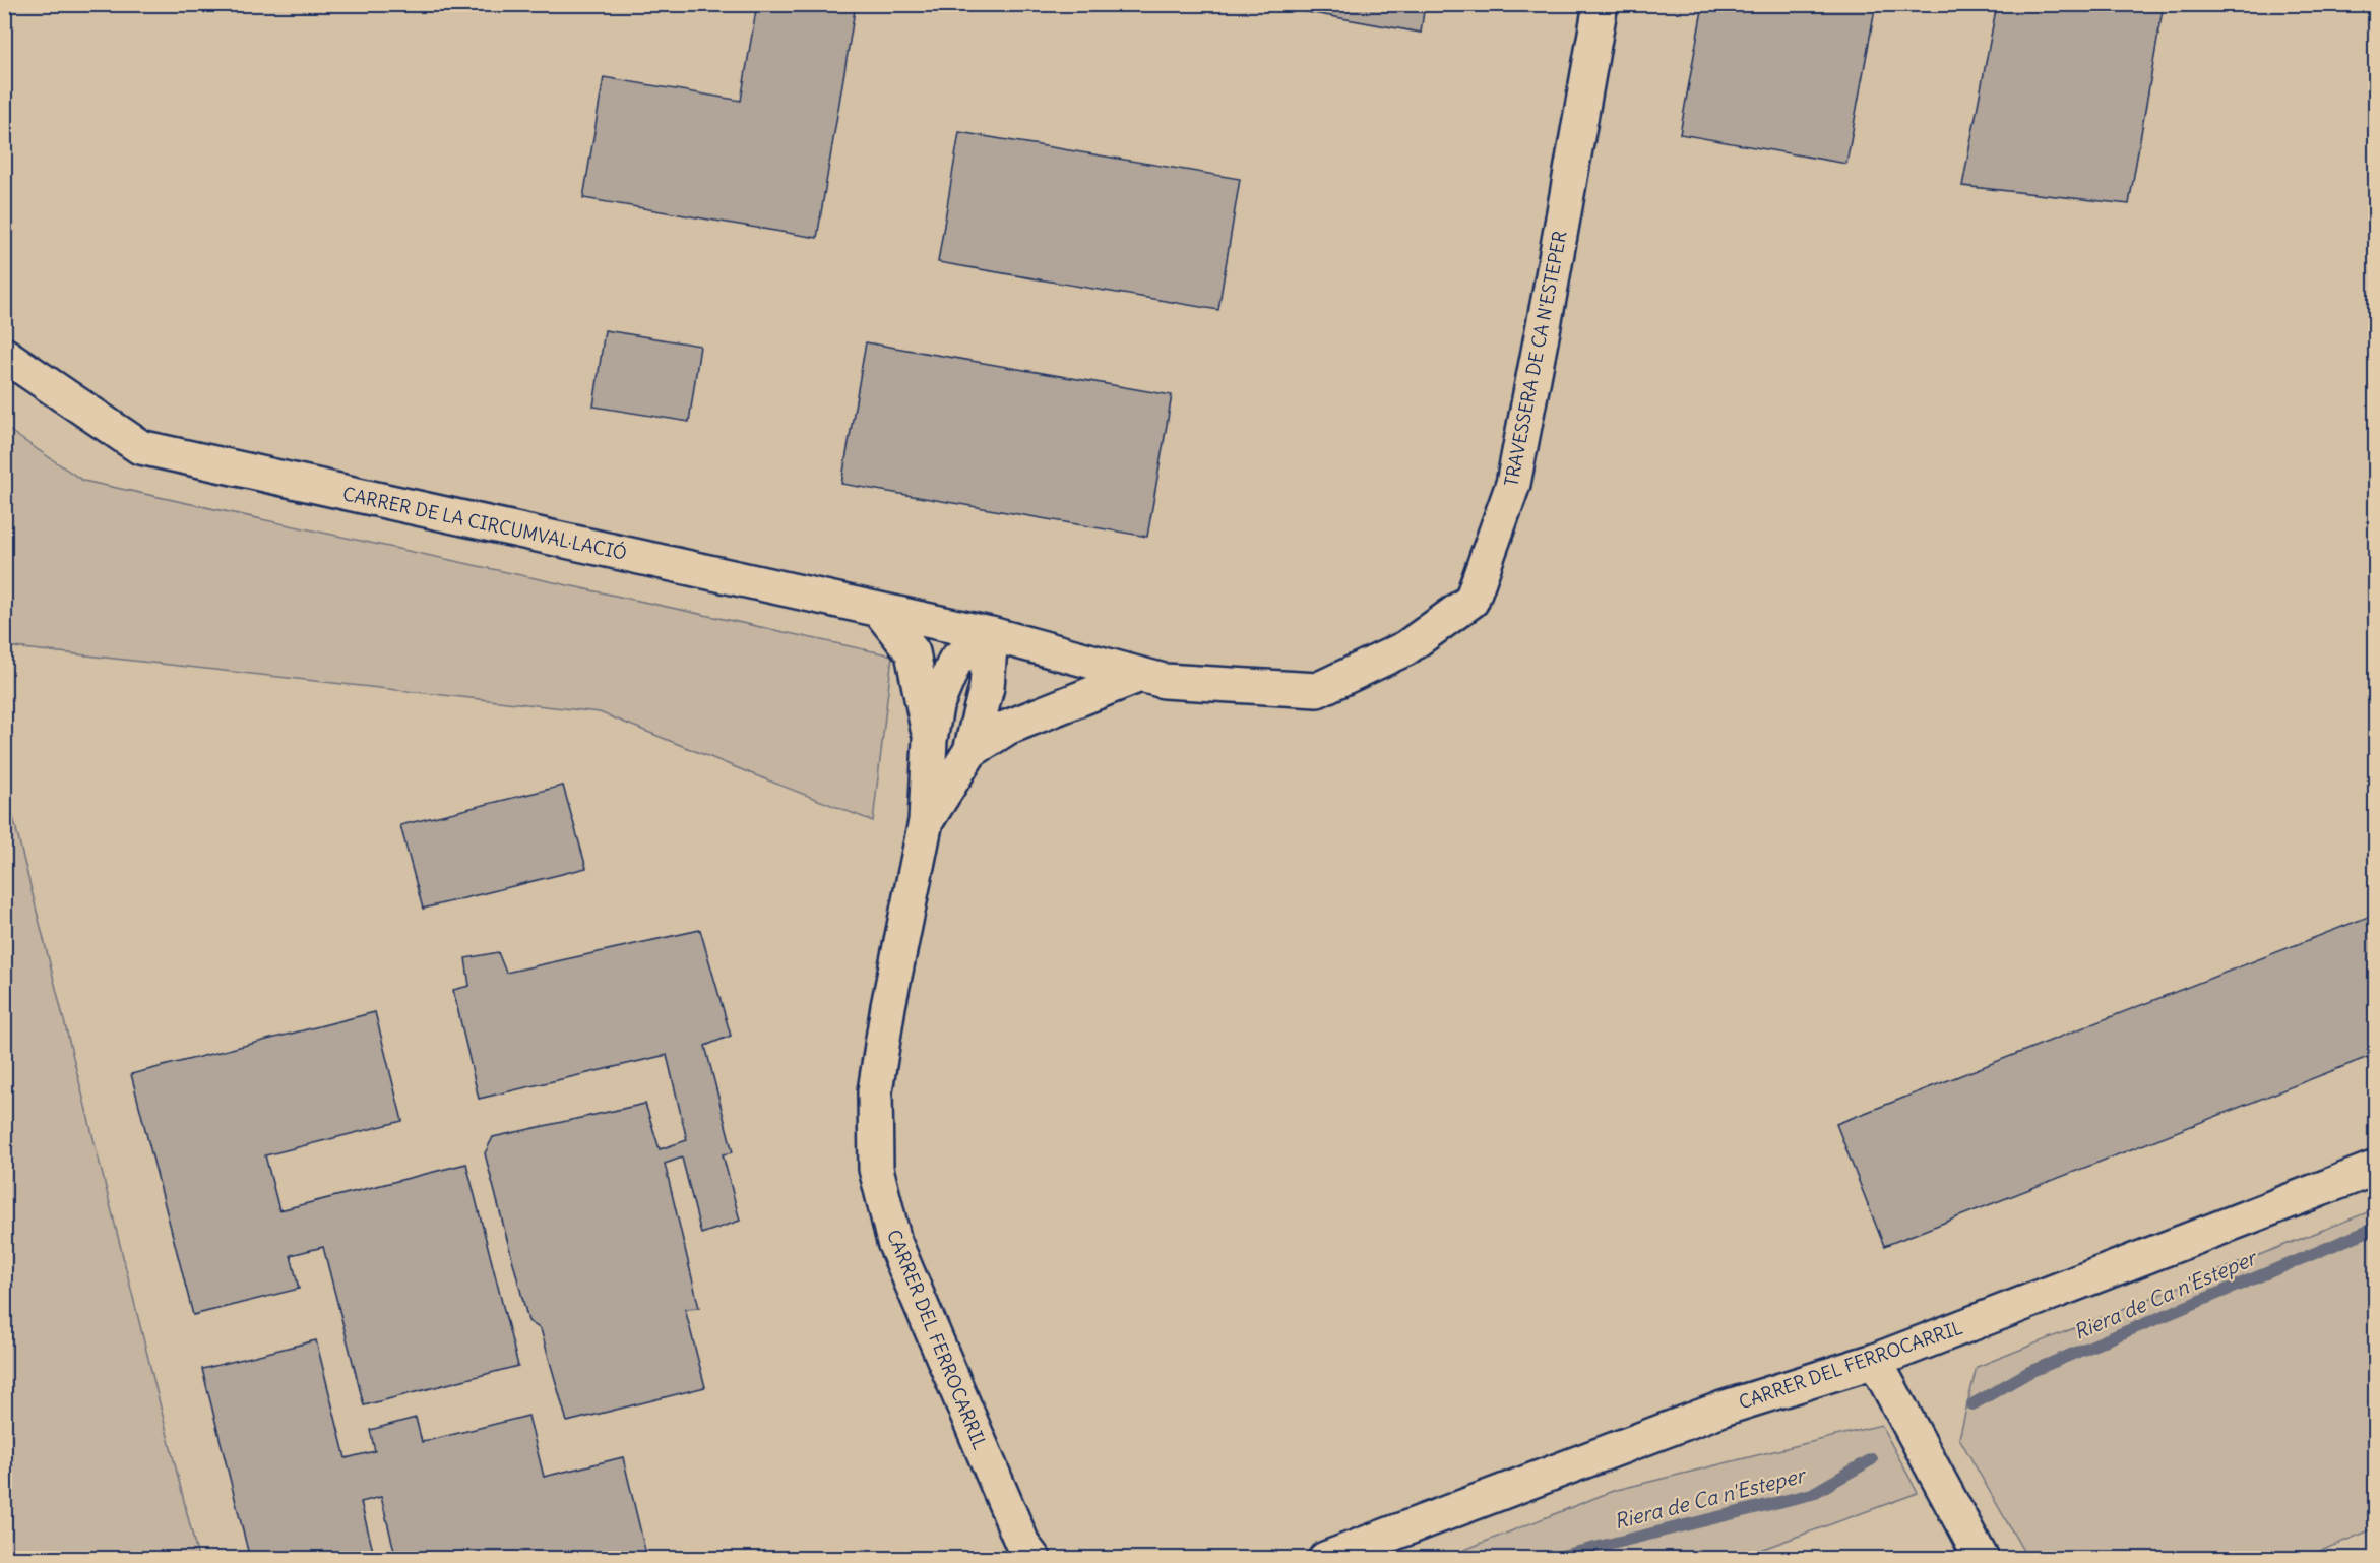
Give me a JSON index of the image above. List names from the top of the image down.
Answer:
{
  "streets": {
    "street": ["TRAVESSERA DE CA N'ESTEPER", "CARRER DE LA CIRCUMVAL·LACIÓ", "CARRER DEL FERROCARRIL"]
  },
  "crossings": [
    ["TRAVESSERA DE CA N'ESTEPER", "CARRER DE LA CIRCUMVAL·LACIÓ"],
    ["TRAVESSERA DE CA N'ESTEPER", "CARRER DEL FERROCARRIL"],
    ["CARRER DE LA CIRCUMVAL·LACIÓ", "CARRER DEL FERROCARRIL"]
  ],
  "water": ["Riera de Ca n'Esteper"]
}
